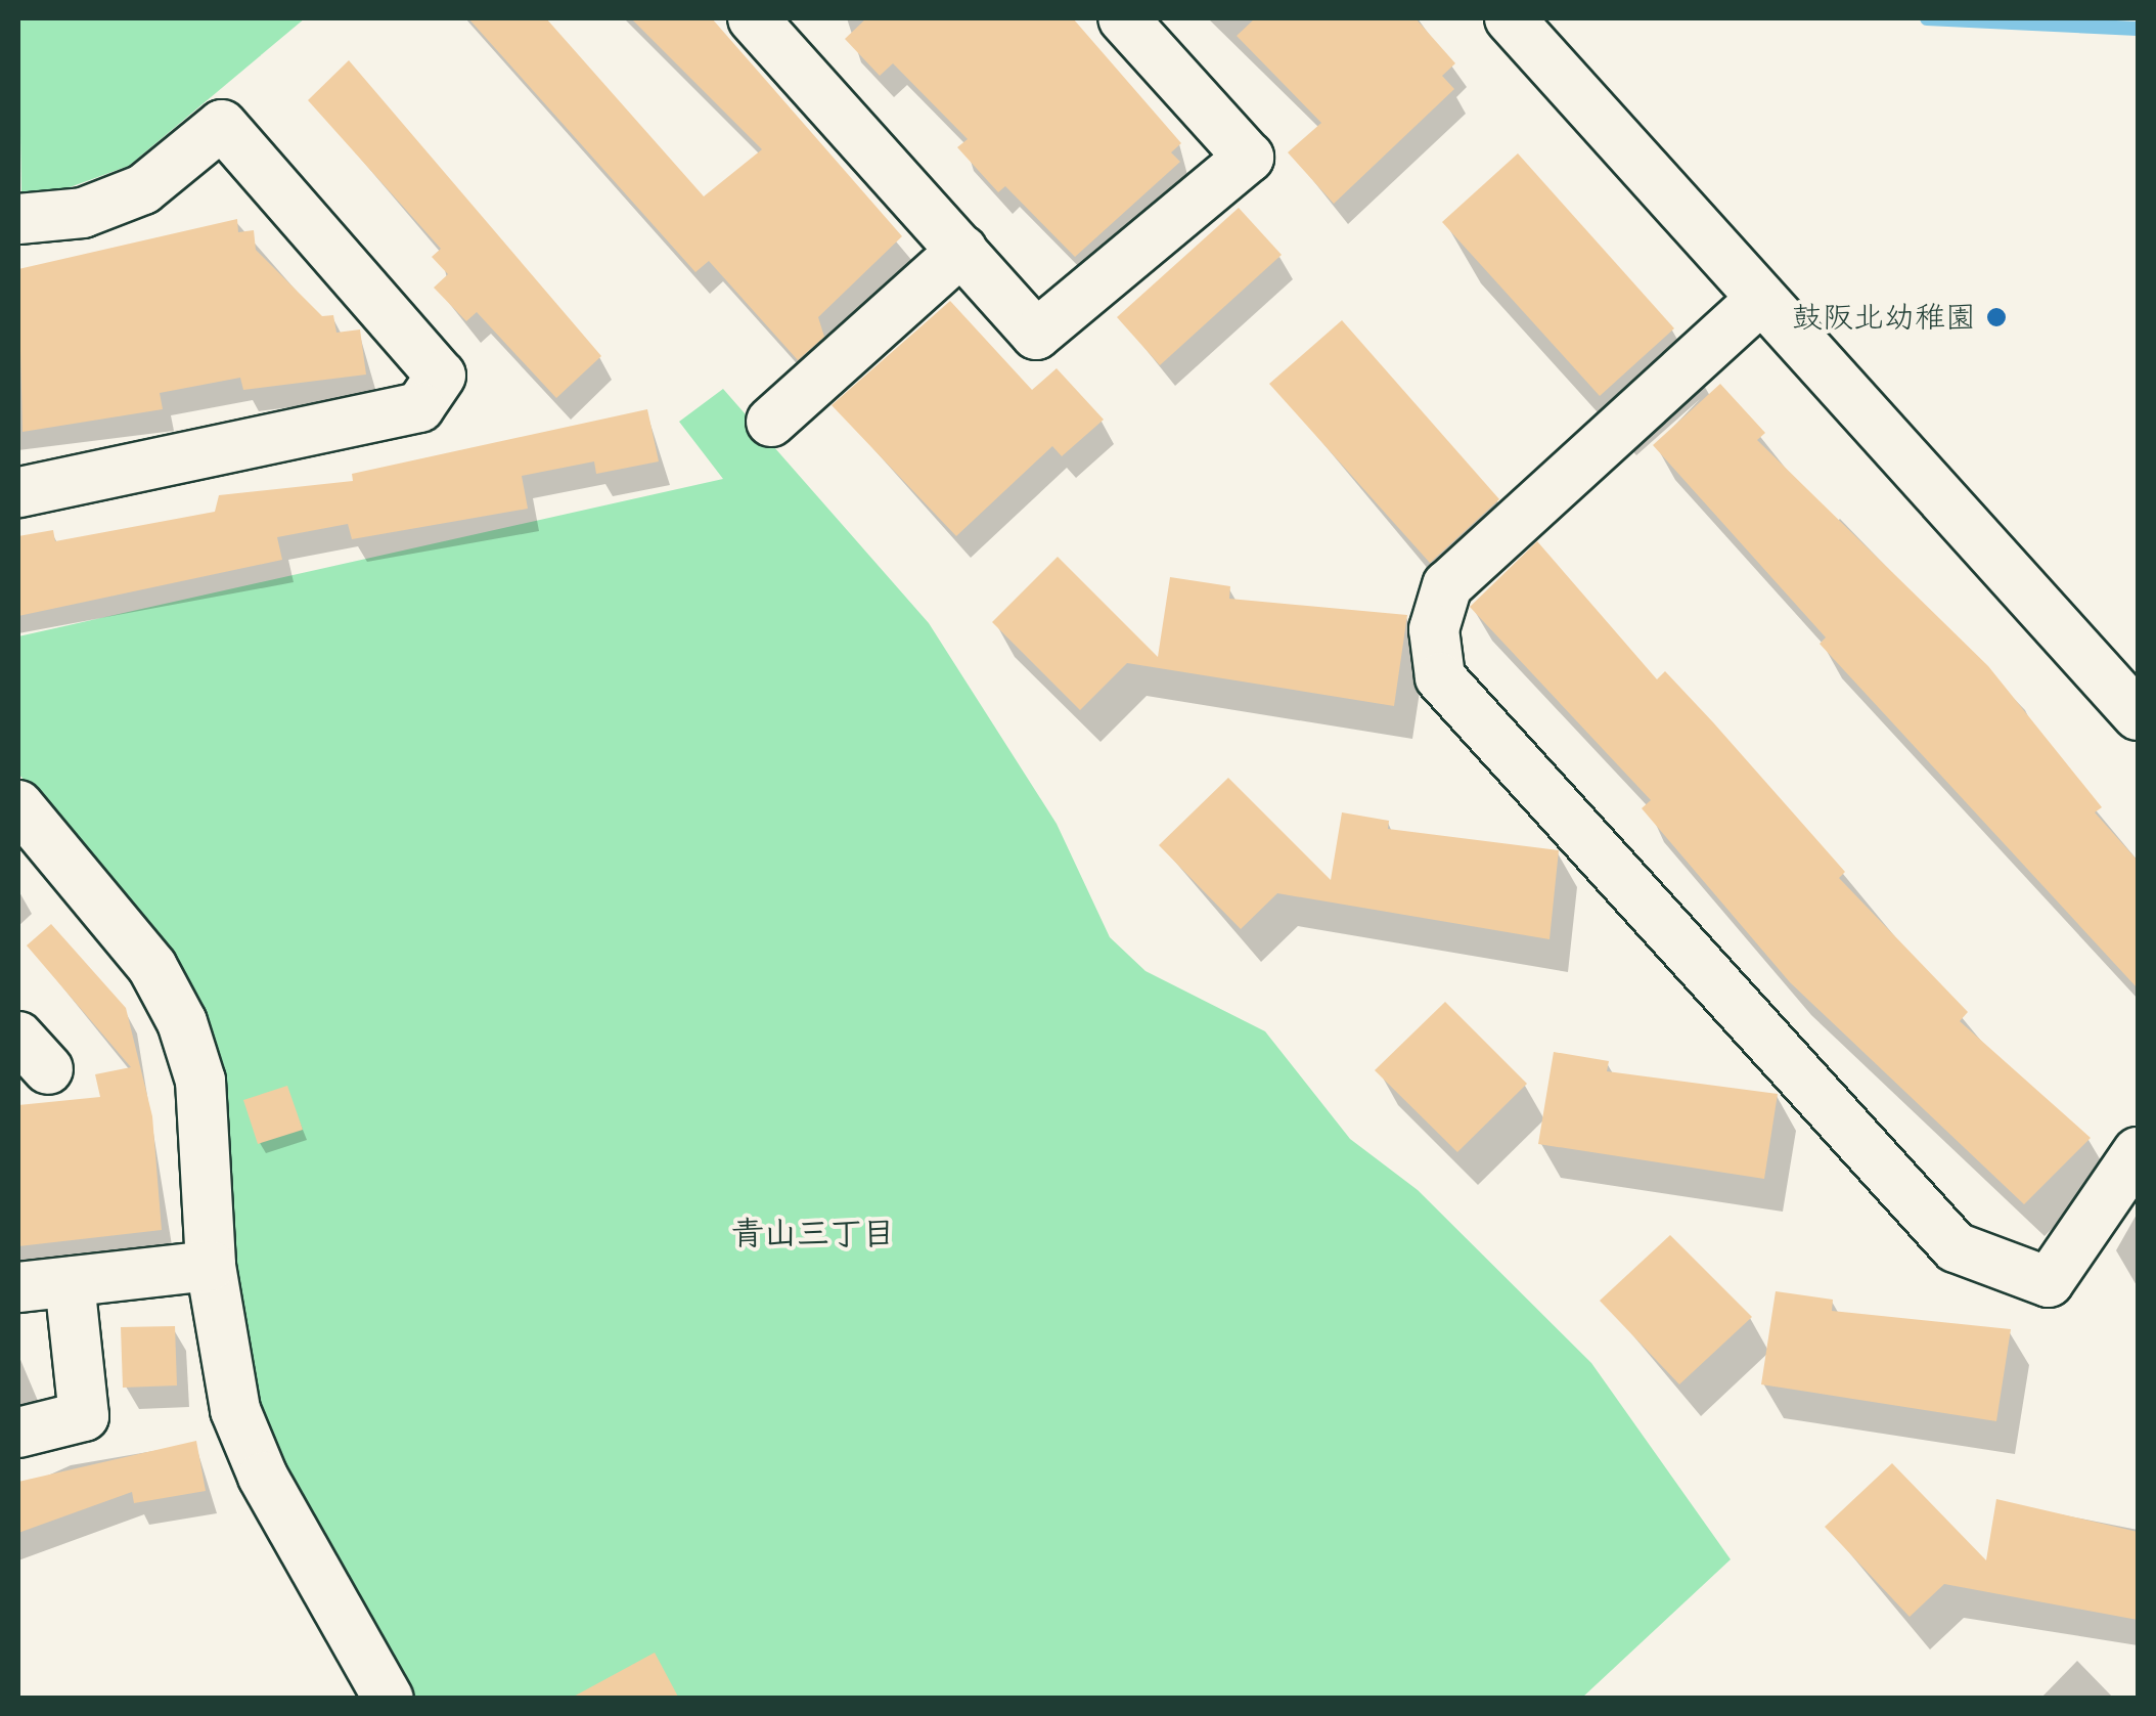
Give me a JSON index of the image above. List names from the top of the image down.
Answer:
{
  "districts": ["青山三丁目"],
  "places": ["鼓阪北幼稚園"]
}
